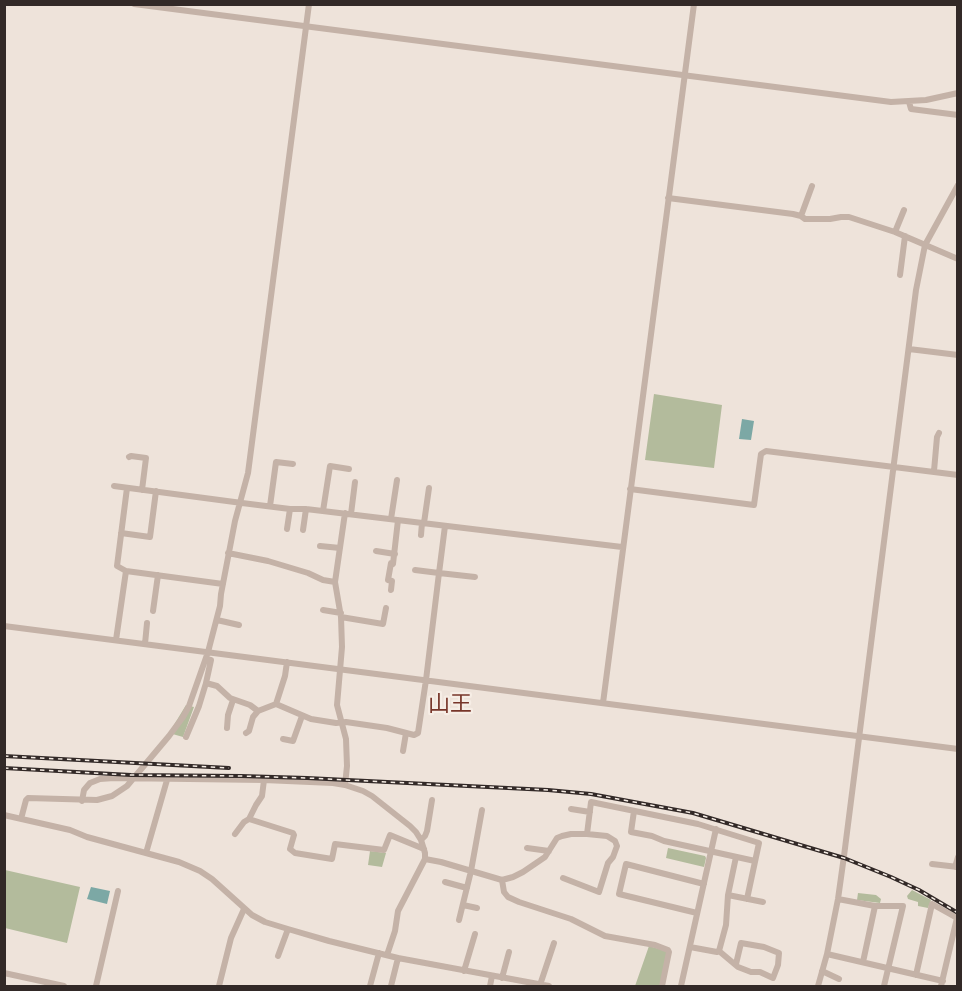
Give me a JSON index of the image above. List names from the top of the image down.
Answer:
{
  "districts": ["山王"]
}
